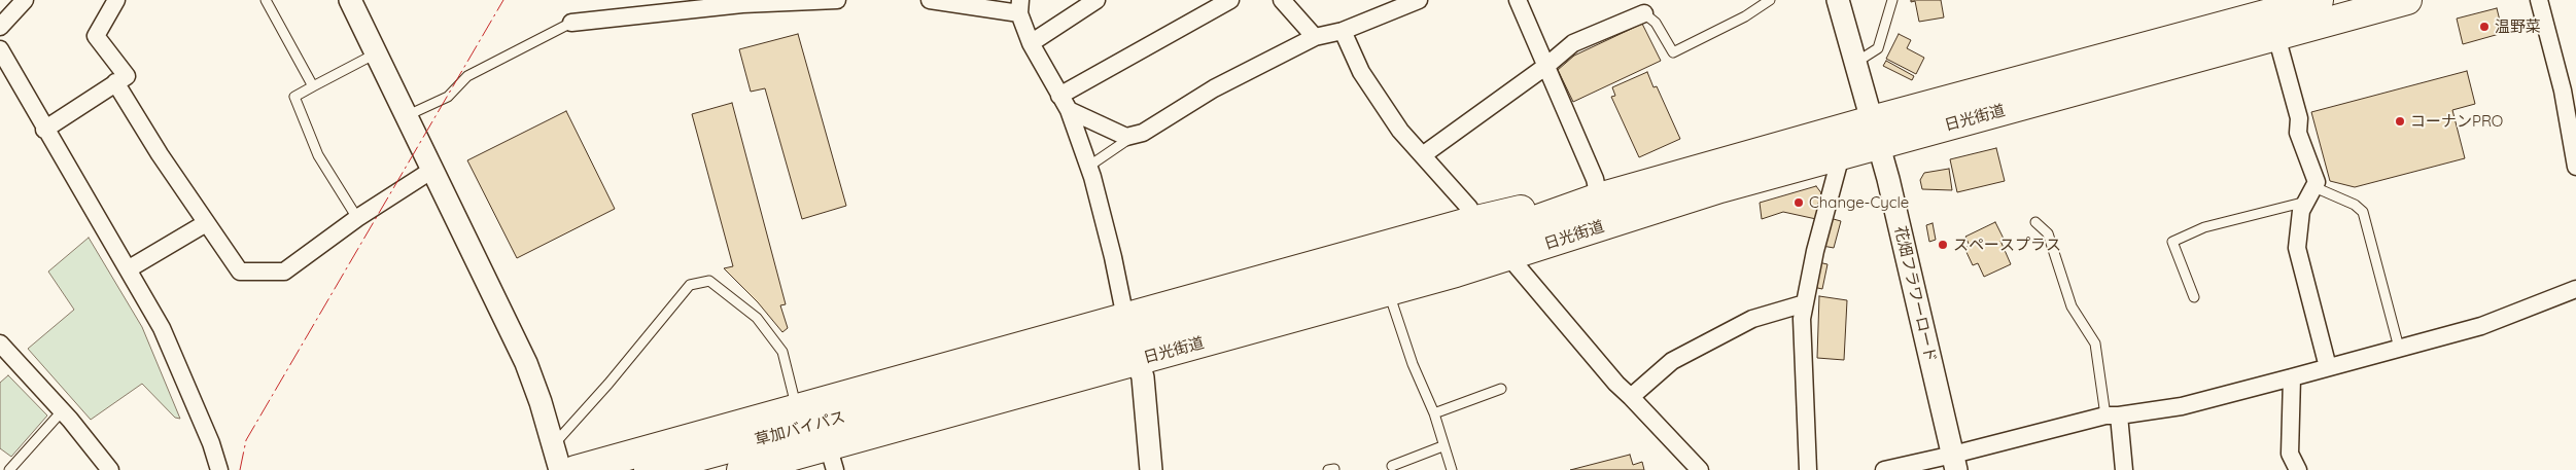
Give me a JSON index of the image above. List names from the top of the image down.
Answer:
{
  "streets": {
    "highway": ["日光街道", "草加バイパス"],
    "street": ["花畑フラワーロード"]
  },
  "crossings": [
    ["日光街道", "花畑フラワーロード"],
    ["日光街道", "草加バイパス"]
  ],
  "places": [
    "温野菜",
    "コーナンPRO",
    "Change-Cycle",
    "スペースプラス"
  ]
}
